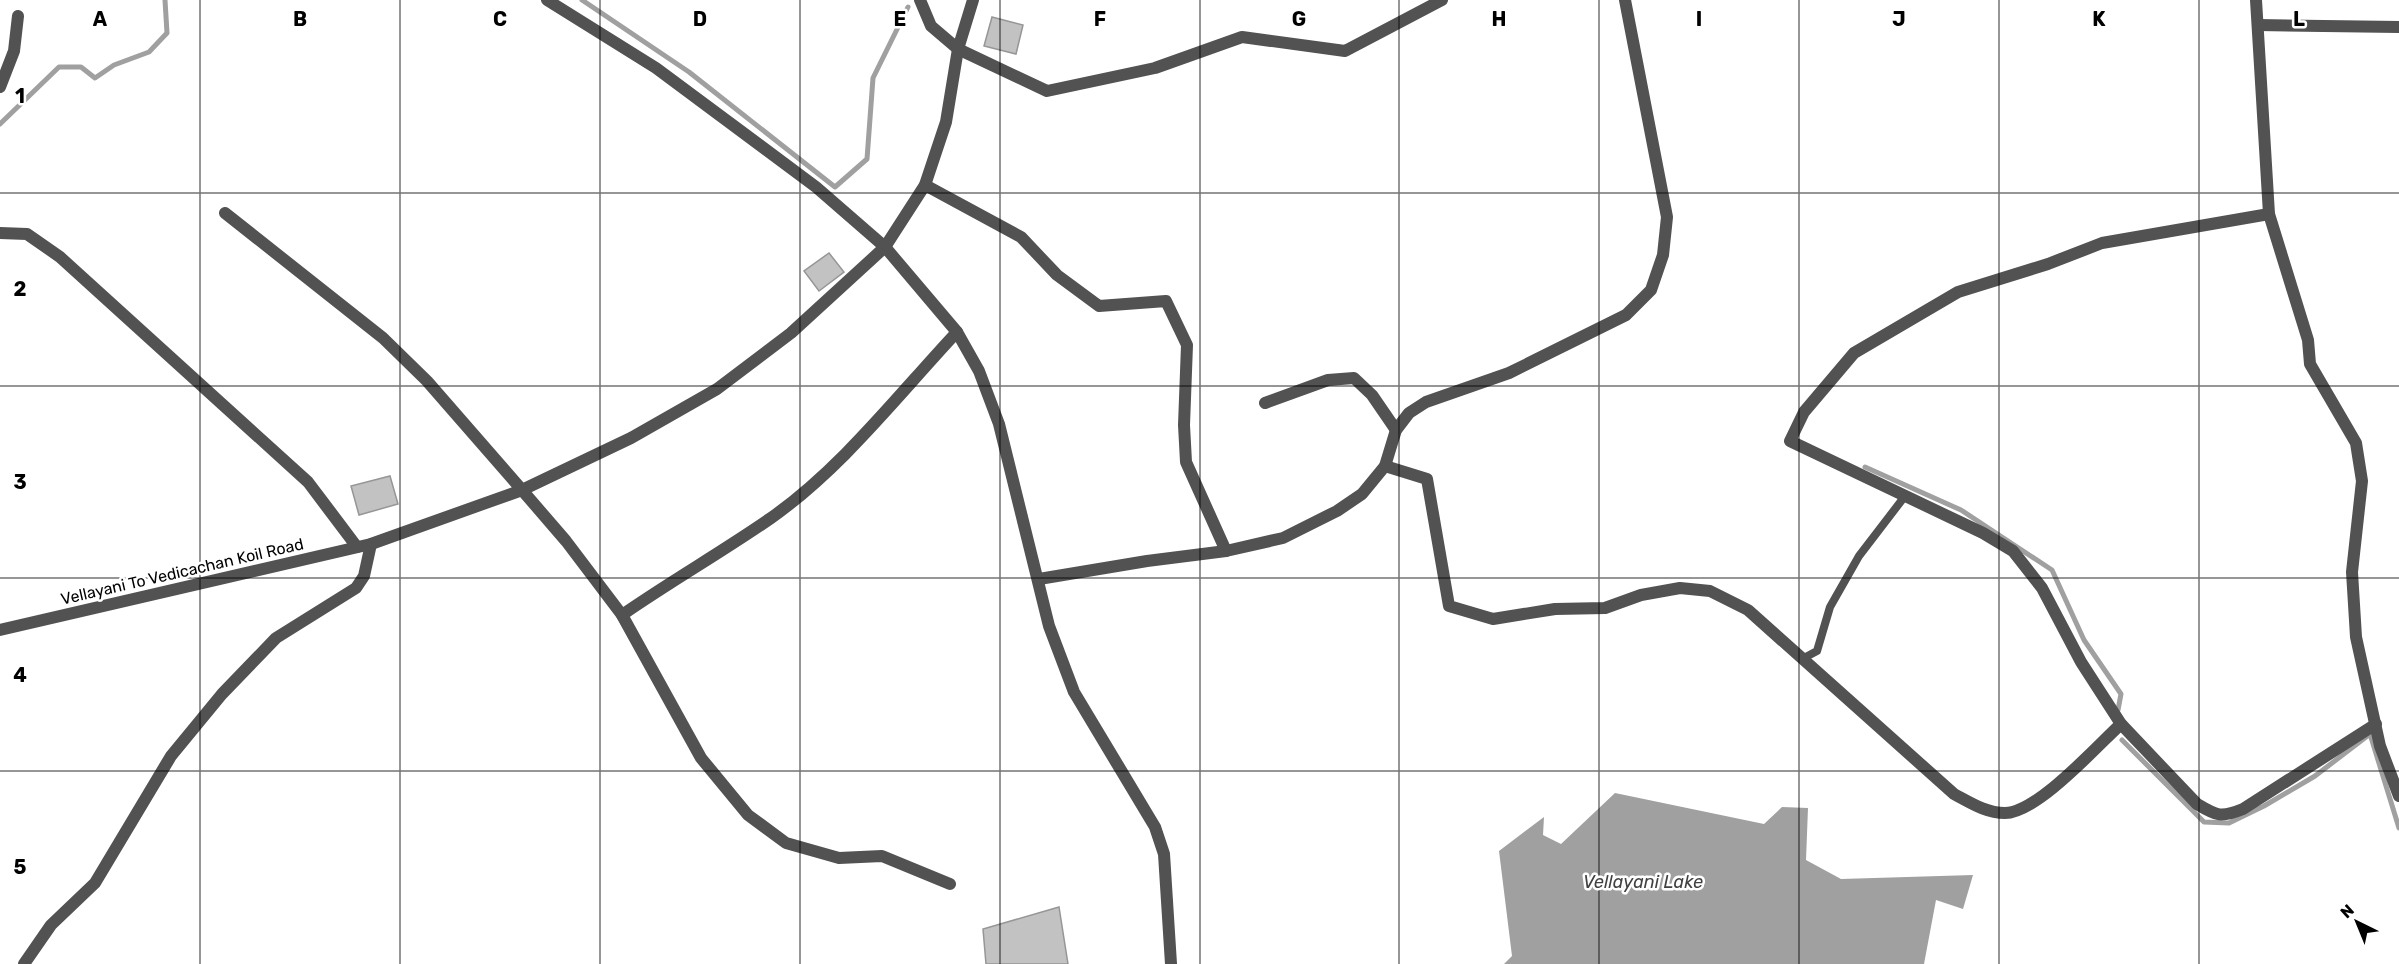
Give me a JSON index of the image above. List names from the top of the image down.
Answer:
{
  "streets": {
    "street": ["Vellayani To Vedicachan Koil Road"]
  },
  "water": ["Vellayani Lake"],
  "north": "top left",
  "grid": {
    "columns": [
      "A",
      "B",
      "C",
      "D",
      "E",
      "F",
      "G",
      "H",
      "I",
      "J",
      "K",
      "L"
    ],
    "rows": [
      "1",
      "2",
      "3",
      "4",
      "5"
    ]
  }
}
